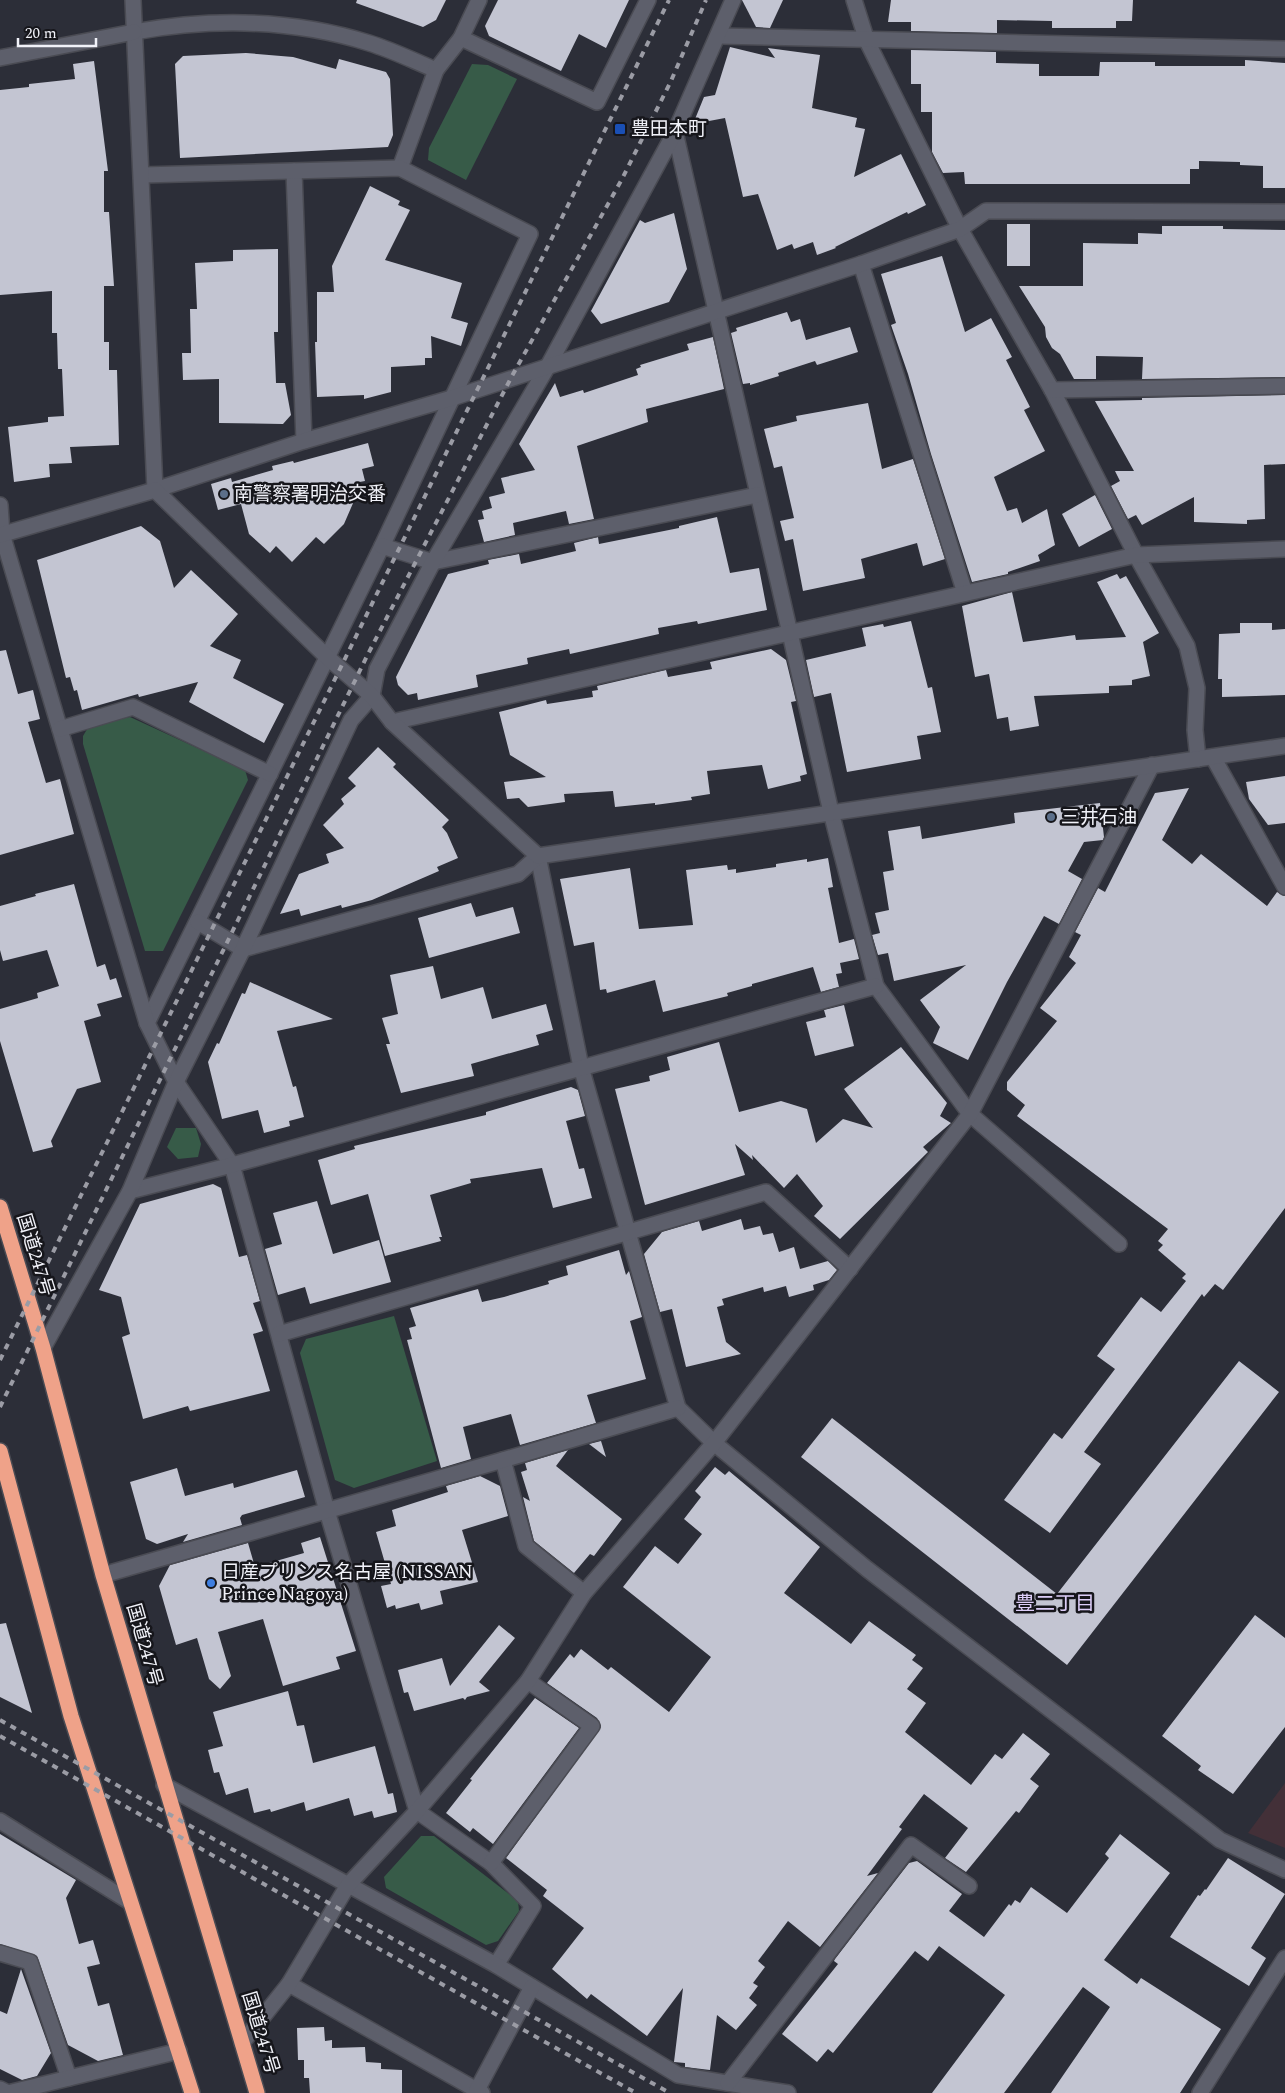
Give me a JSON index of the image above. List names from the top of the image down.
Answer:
{
  "streets": {
    "highway": ["国道247号"]
  },
  "districts": ["豊二丁目"],
  "places": {
    "transit": ["豊田本町"],
    "other": ["南警察署明治交番", "三井石油", "日産プリンス名古屋 (NISSAN Prince Nagoya)"]
  },
  "scale_bar": "20 m"
}
